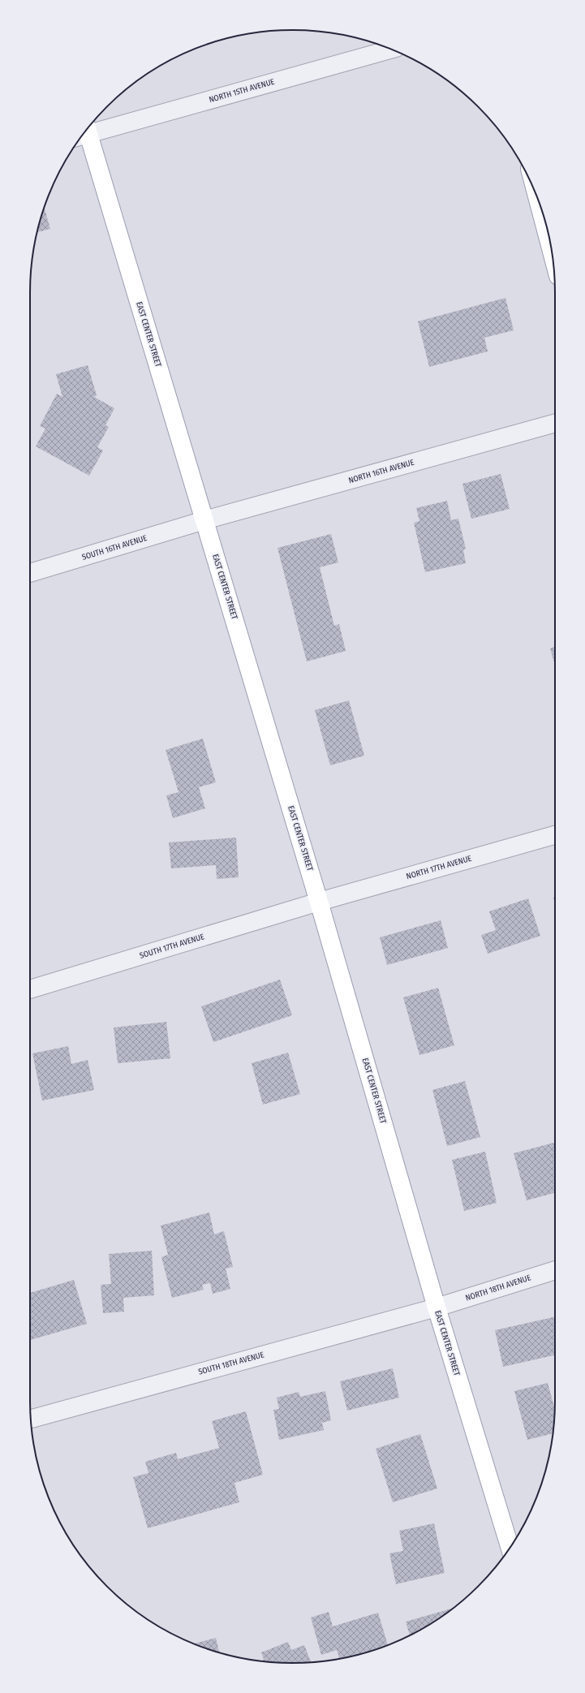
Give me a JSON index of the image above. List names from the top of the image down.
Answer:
{
  "streets": {
    "main road": ["EAST CENTER STREET"],
    "street": [
      "NORTH 15TH AVENUE",
      "NORTH 16TH AVENUE",
      "SOUTH 16TH AVENUE",
      "NORTH 17TH AVENUE",
      "SOUTH 17TH AVENUE",
      "NORTH 18TH AVENUE",
      "SOUTH 18TH AVENUE"
    ]
  },
  "crossings": [
    ["EAST CENTER STREET", "NORTH 16TH AVENUE"],
    ["EAST CENTER STREET", "SOUTH 16TH AVENUE"],
    ["EAST CENTER STREET", "NORTH 17TH AVENUE"],
    ["EAST CENTER STREET", "SOUTH 17TH AVENUE"],
    ["EAST CENTER STREET", "NORTH 18TH AVENUE"],
    ["EAST CENTER STREET", "SOUTH 18TH AVENUE"],
    ["NORTH 16TH AVENUE", "SOUTH 16TH AVENUE"],
    ["NORTH 17TH AVENUE", "SOUTH 17TH AVENUE"],
    ["NORTH 18TH AVENUE", "SOUTH 18TH AVENUE"]
  ]
}
